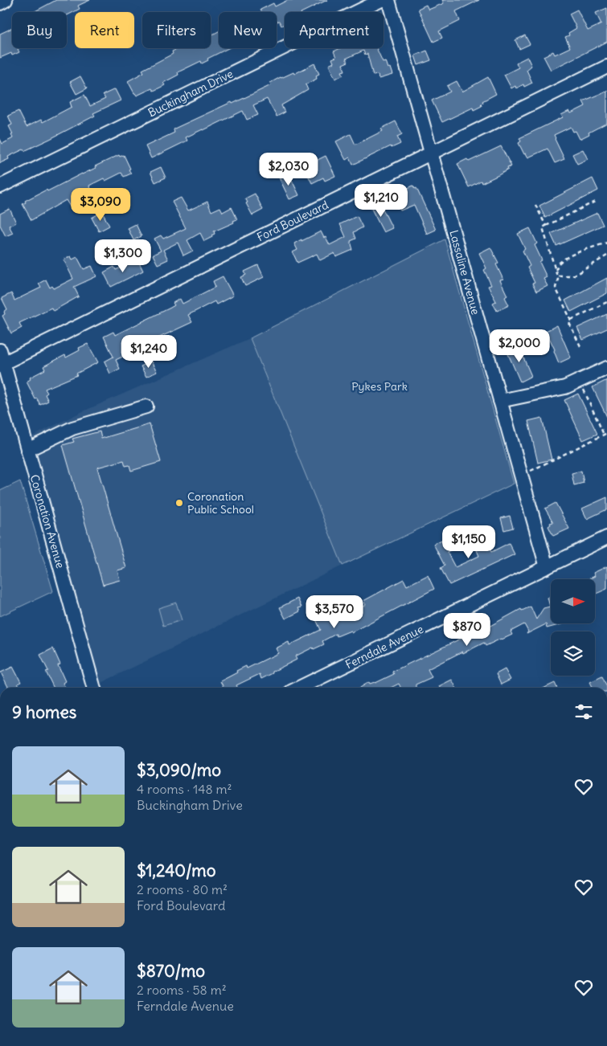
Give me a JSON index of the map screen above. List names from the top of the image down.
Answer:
{
  "streets": {
    "street": [
      "Buckingham Drive",
      "Ford Boulevard",
      "Lassaline Avenue",
      "Coronation Avenue",
      "Ferndale Avenue"
    ]
  },
  "crossings": [
    ["Ford Boulevard", "Lassaline Avenue"],
    ["Ford Boulevard", "Coronation Avenue"],
    ["Lassaline Avenue", "Ferndale Avenue"]
  ],
  "parks": ["Pykes Park"],
  "places": ["Coronation Public School"],
  "north": "right",
  "page": {
    "chip": [
      "Buy",
      "Rent",
      "Filters",
      "New",
      "Apartment"
    ],
    "price": [
      "$2,030",
      "$1,210",
      "$3,090",
      "$1,300",
      "$2,000",
      "$1,240",
      "$1,150",
      "$3,570",
      "$870"
    ],
    "heading": "9 homes",
    "list": [
      {
        "name": "$3,090/mo",
        "note": "4 rooms · 148 m² · Buckingham Drive"
      },
      {
        "name": "$1,240/mo",
        "note": "2 rooms · 80 m² · Ford Boulevard"
      },
      {
        "name": "$870/mo",
        "note": "2 rooms · 58 m² · Ferndale Avenue"
      }
    ]
  }
}
